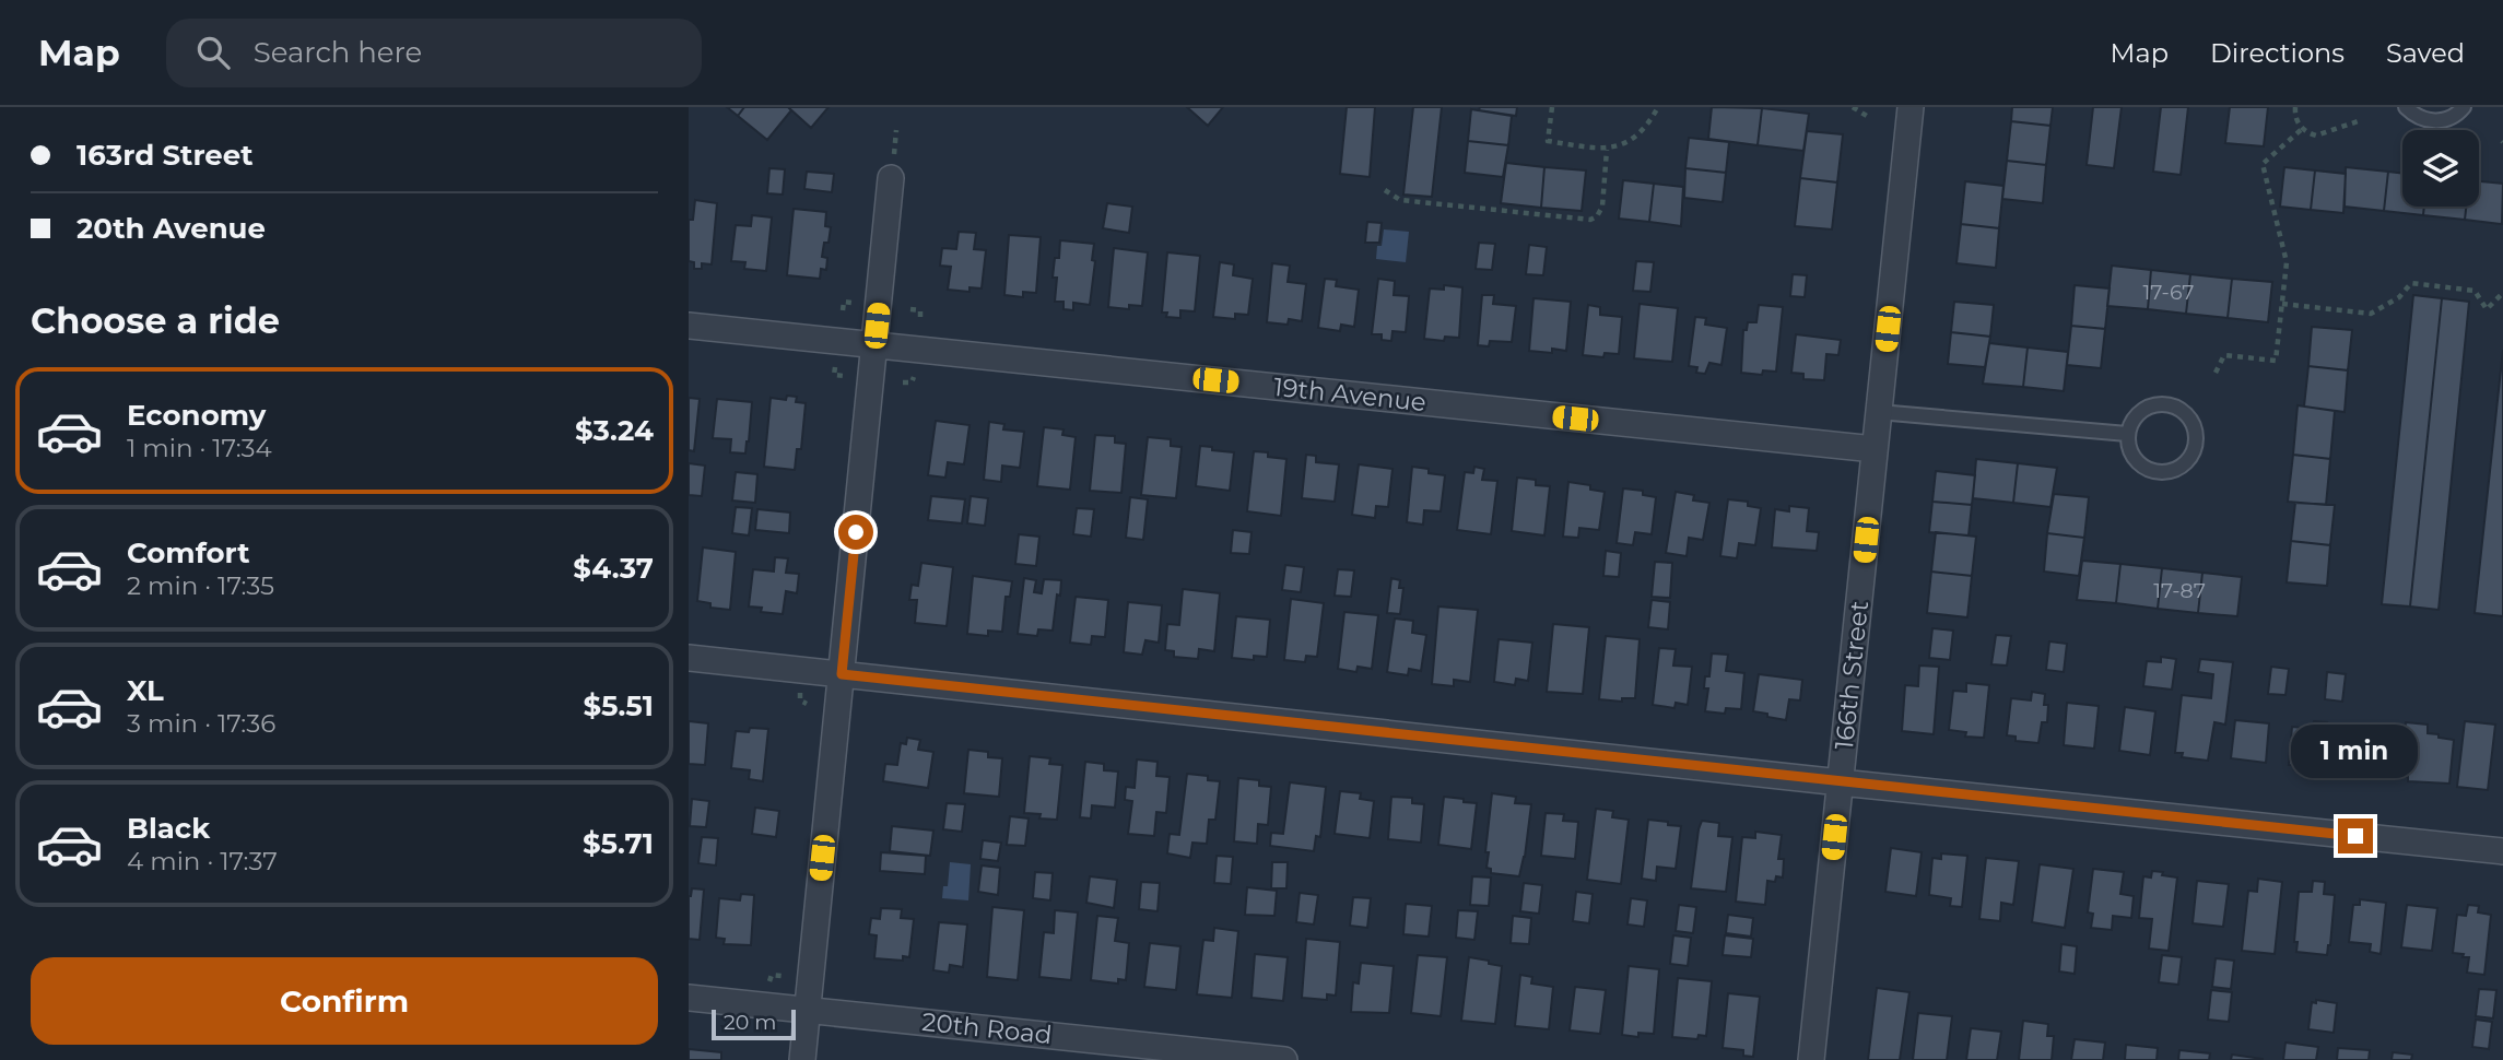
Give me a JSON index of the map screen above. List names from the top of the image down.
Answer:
{
  "streets": {
    "street": ["19th Avenue", "166th Street", "20th Road"]
  },
  "crossings": [
    ["19th Avenue", "166th Street"]
  ],
  "house_numbers": ["17-67", "17-87"],
  "scale_bar": "20 m",
  "page": {
    "header": "Map",
    "search": "Search here",
    "nav": ["Map", "Directions", "Saved"],
    "banner": ["163rd Street", "20th Avenue"],
    "heading": "Choose a ride",
    "list": [
      {
        "name": "Economy",
        "note": "1 min · 17:34",
        "value": "$3.24"
      },
      {
        "name": "Comfort",
        "note": "2 min · 17:35",
        "value": "$4.37"
      },
      {
        "name": "XL",
        "note": "3 min · 17:36",
        "value": "$5.51"
      },
      {
        "name": "Black",
        "note": "4 min · 17:37",
        "value": "$5.71"
      }
    ],
    "bubble": "1 min",
    "buttons": "Confirm",
    "scale": "20 m"
  }
}
